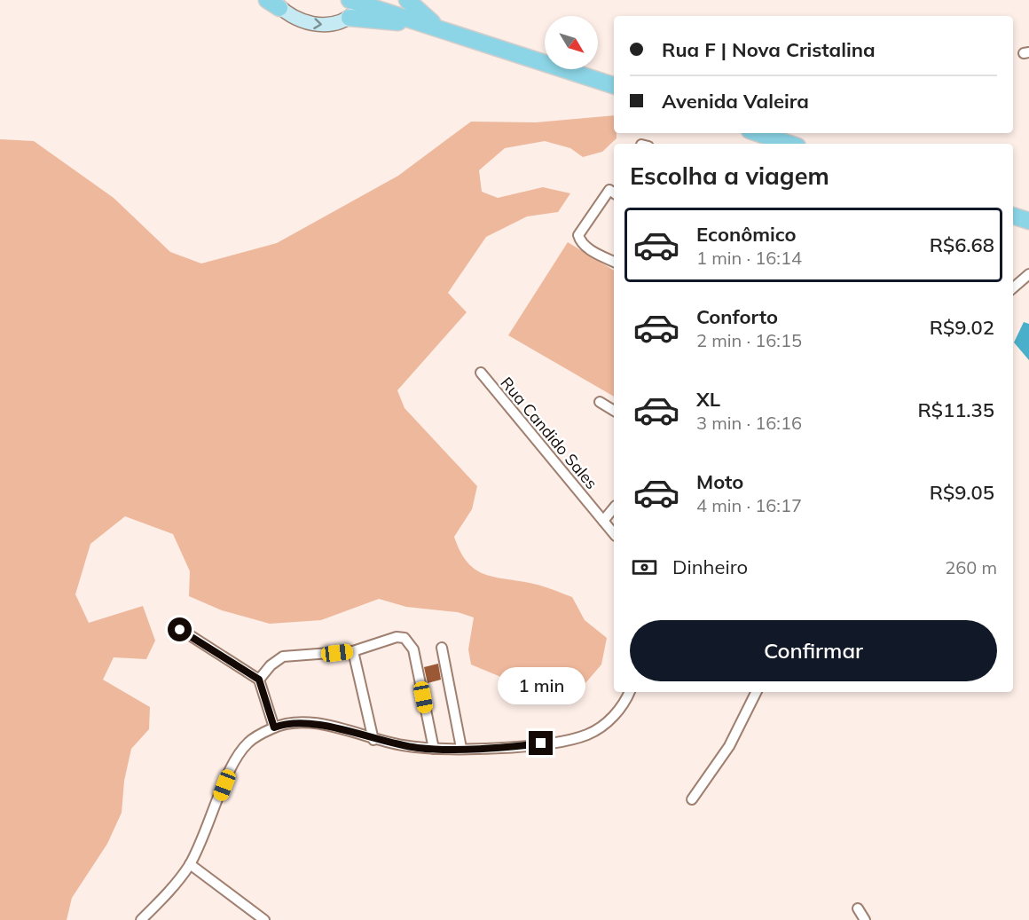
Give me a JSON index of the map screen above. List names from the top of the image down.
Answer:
{
  "streets": {
    "street": ["Rua Candido Sales"]
  },
  "north": "bottom right",
  "page": {
    "banner": ["Rua F | Nova Cristalina", "Avenida Valeira"],
    "heading": "Escolha a viagem",
    "list": [
      {
        "name": "Econômico",
        "note": "1 min · 16:14",
        "value": "R$6.68"
      },
      {
        "name": "Conforto",
        "note": "2 min · 16:15",
        "value": "R$9.02"
      },
      {
        "name": "XL",
        "note": "3 min · 16:16",
        "value": "R$11.35"
      },
      {
        "name": "Moto",
        "note": "4 min · 16:17",
        "value": "R$9.05"
      }
    ],
    "pay": ["Dinheiro", "260 m"],
    "buttons": "Confirmar",
    "bubble": "1 min"
  }
}
